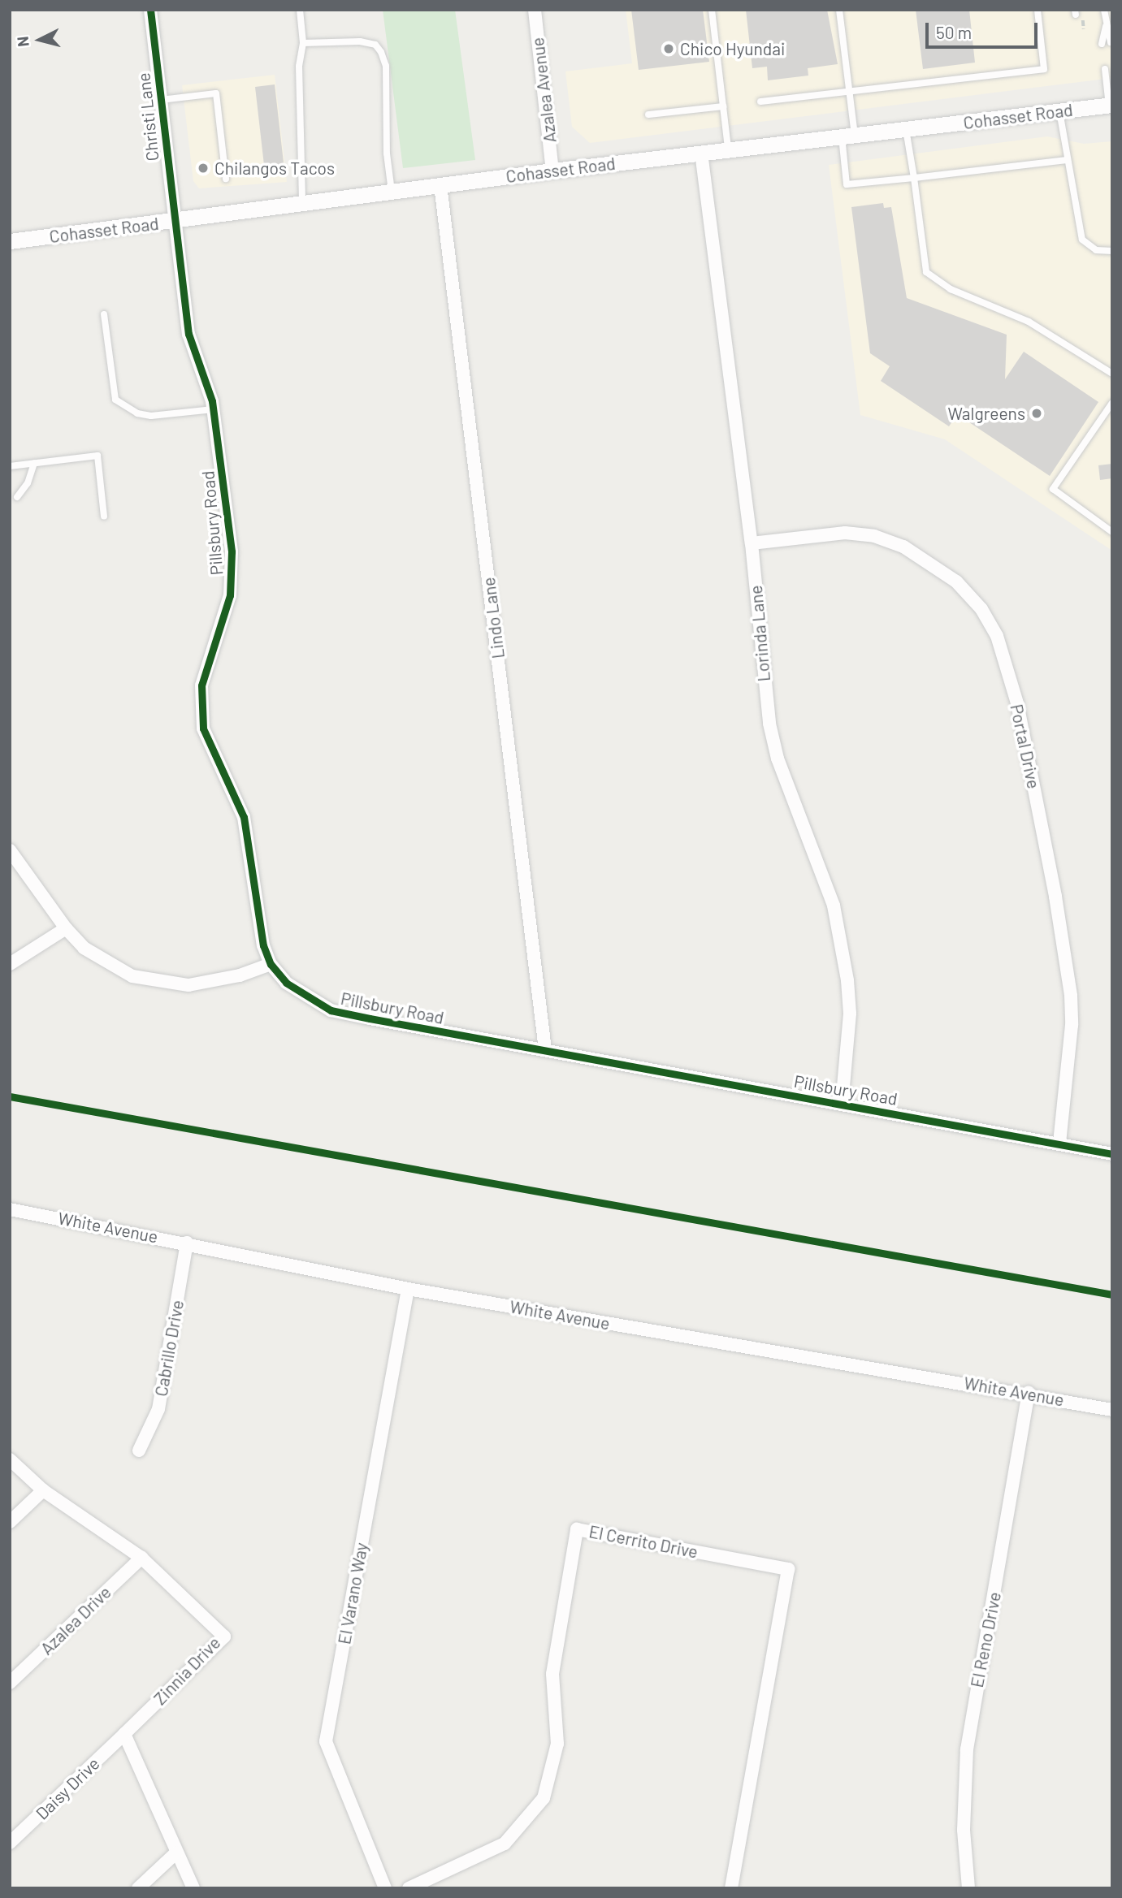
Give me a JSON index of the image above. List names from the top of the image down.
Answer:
{
  "streets": {
    "street": [
      "Azalea Avenue",
      "Cohasset Road",
      "Christi Lane",
      "Pillsbury Road",
      "Lindo Lane",
      "Lorinda Lane",
      "Portal Drive",
      "White Avenue",
      "Cabrillo Drive",
      "El Cerrito Drive",
      "El Varano Way",
      "Azalea Drive",
      "El Reno Drive",
      "Zinnia Drive",
      "Daisy Drive"
    ]
  },
  "crossings": [
    ["Azalea Avenue", "Cohasset Road"],
    ["Cohasset Road", "Christi Lane"],
    ["Cohasset Road", "Pillsbury Road"],
    ["Cohasset Road", "Lindo Lane"],
    ["Cohasset Road", "Lorinda Lane"],
    ["Christi Lane", "Pillsbury Road"],
    ["Pillsbury Road", "Lindo Lane"],
    ["Pillsbury Road", "Lorinda Lane"],
    ["Pillsbury Road", "Portal Drive"],
    ["Lorinda Lane", "Portal Drive"],
    ["White Avenue", "Cabrillo Drive"],
    ["White Avenue", "El Varano Way"],
    ["White Avenue", "El Reno Drive"],
    ["Azalea Drive", "Zinnia Drive"],
    ["Zinnia Drive", "Daisy Drive"]
  ],
  "places": ["Chico Hyundai", "Chilangos Tacos", "Walgreens"],
  "scale_bar": "50 m",
  "north": "left"
}
